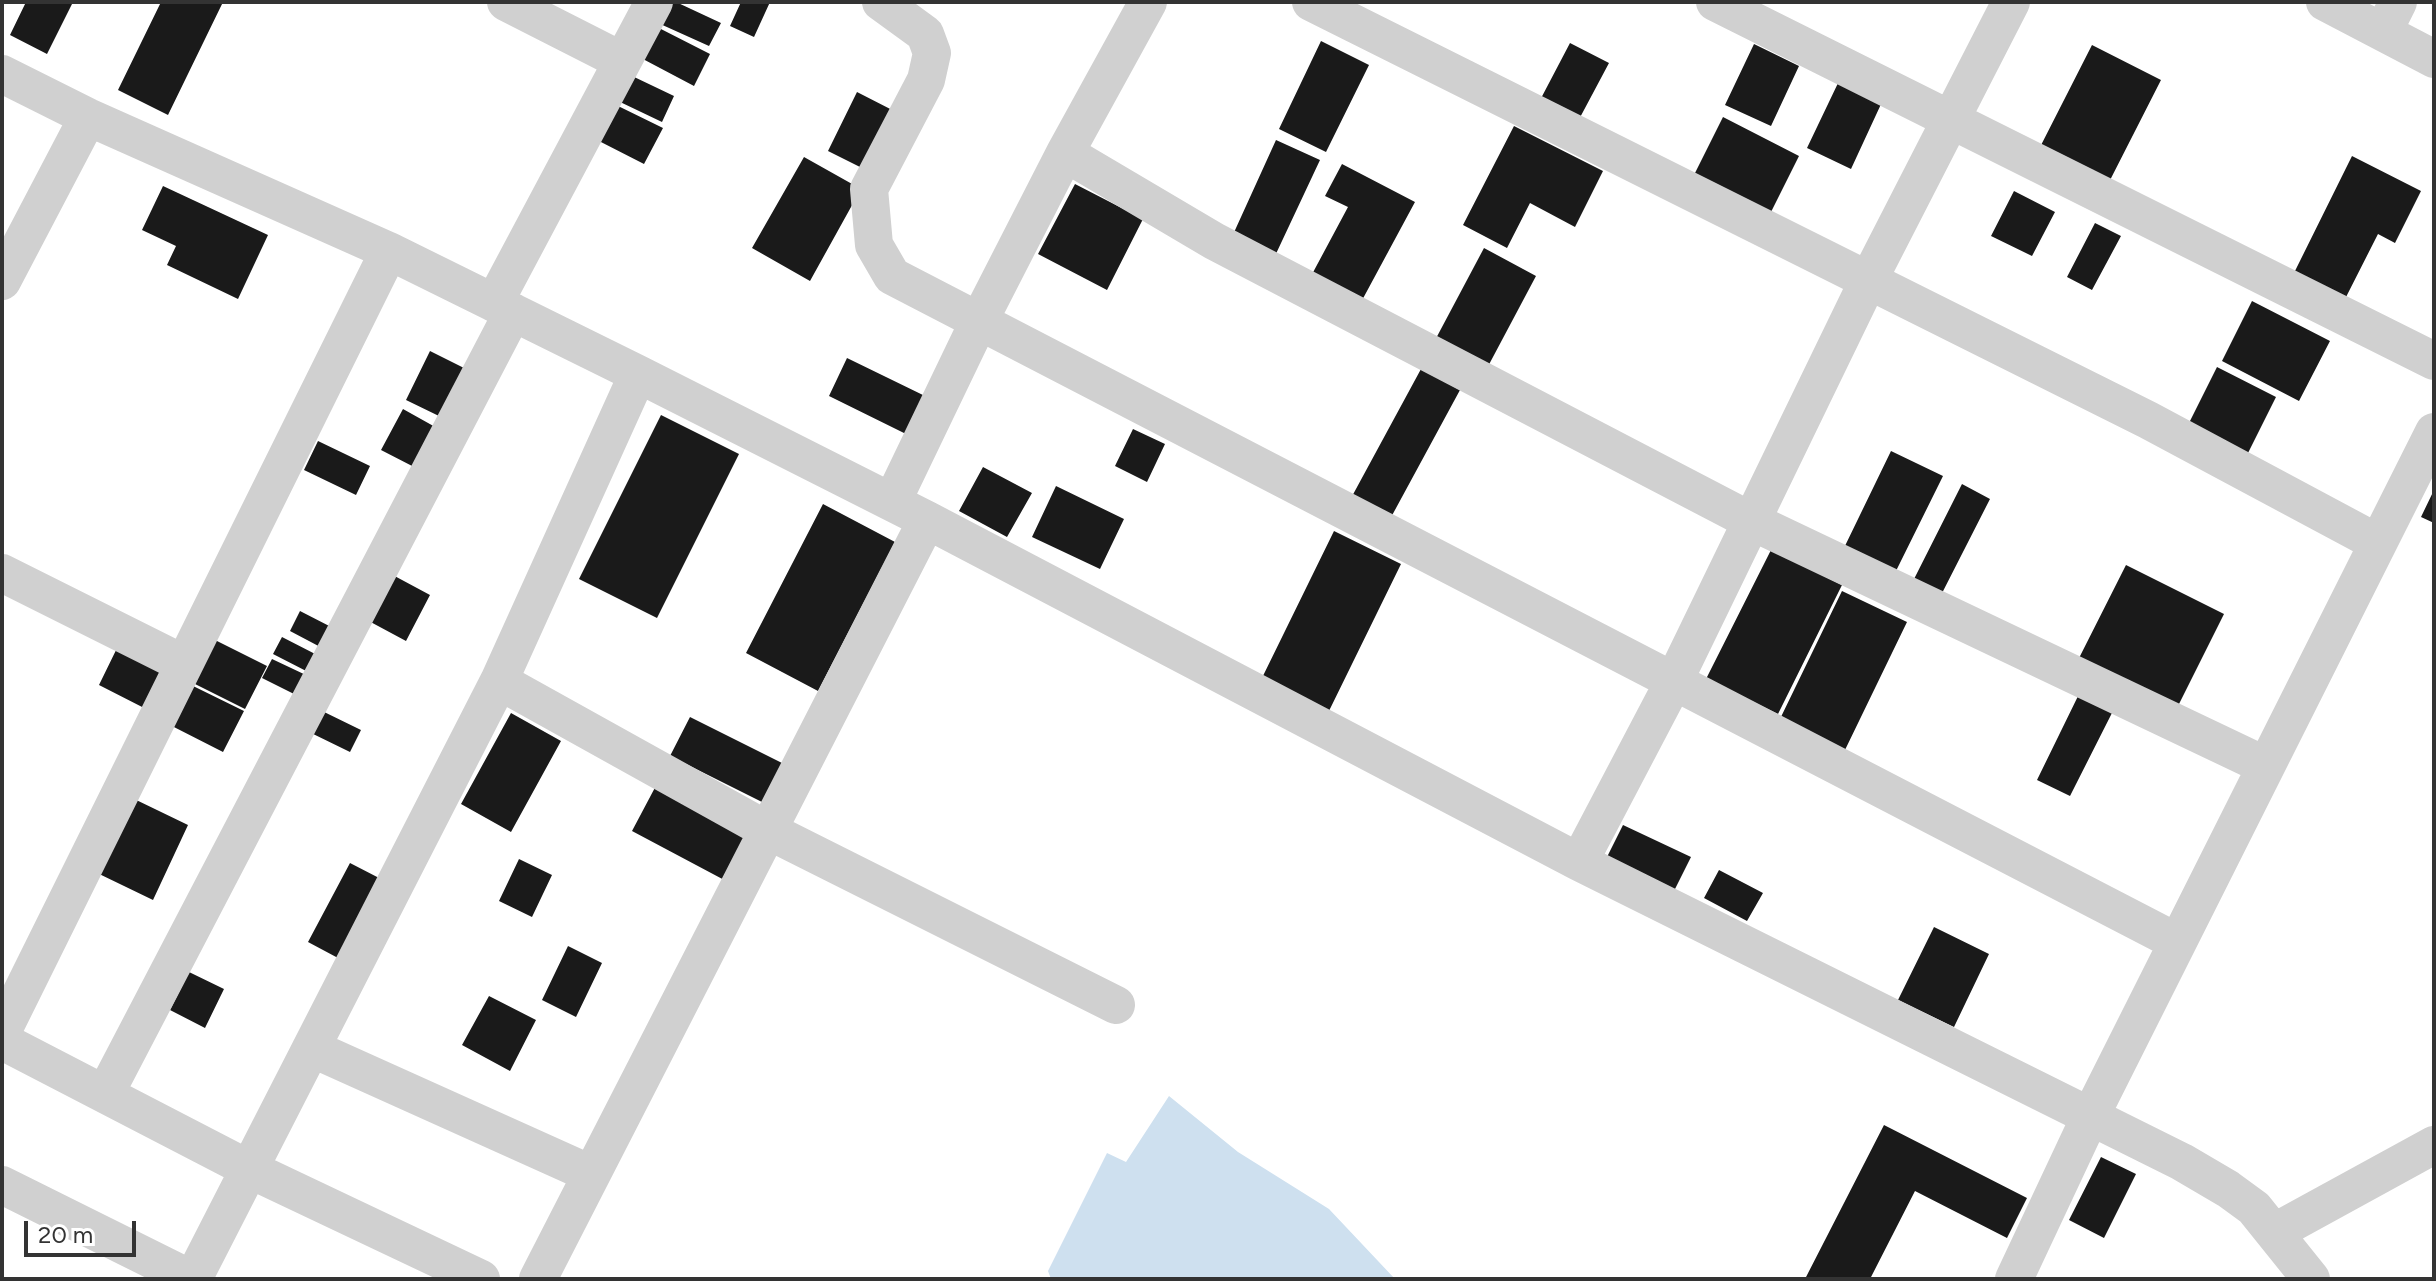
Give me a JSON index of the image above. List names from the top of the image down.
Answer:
{
  "scale_bar": "20 m"
}
